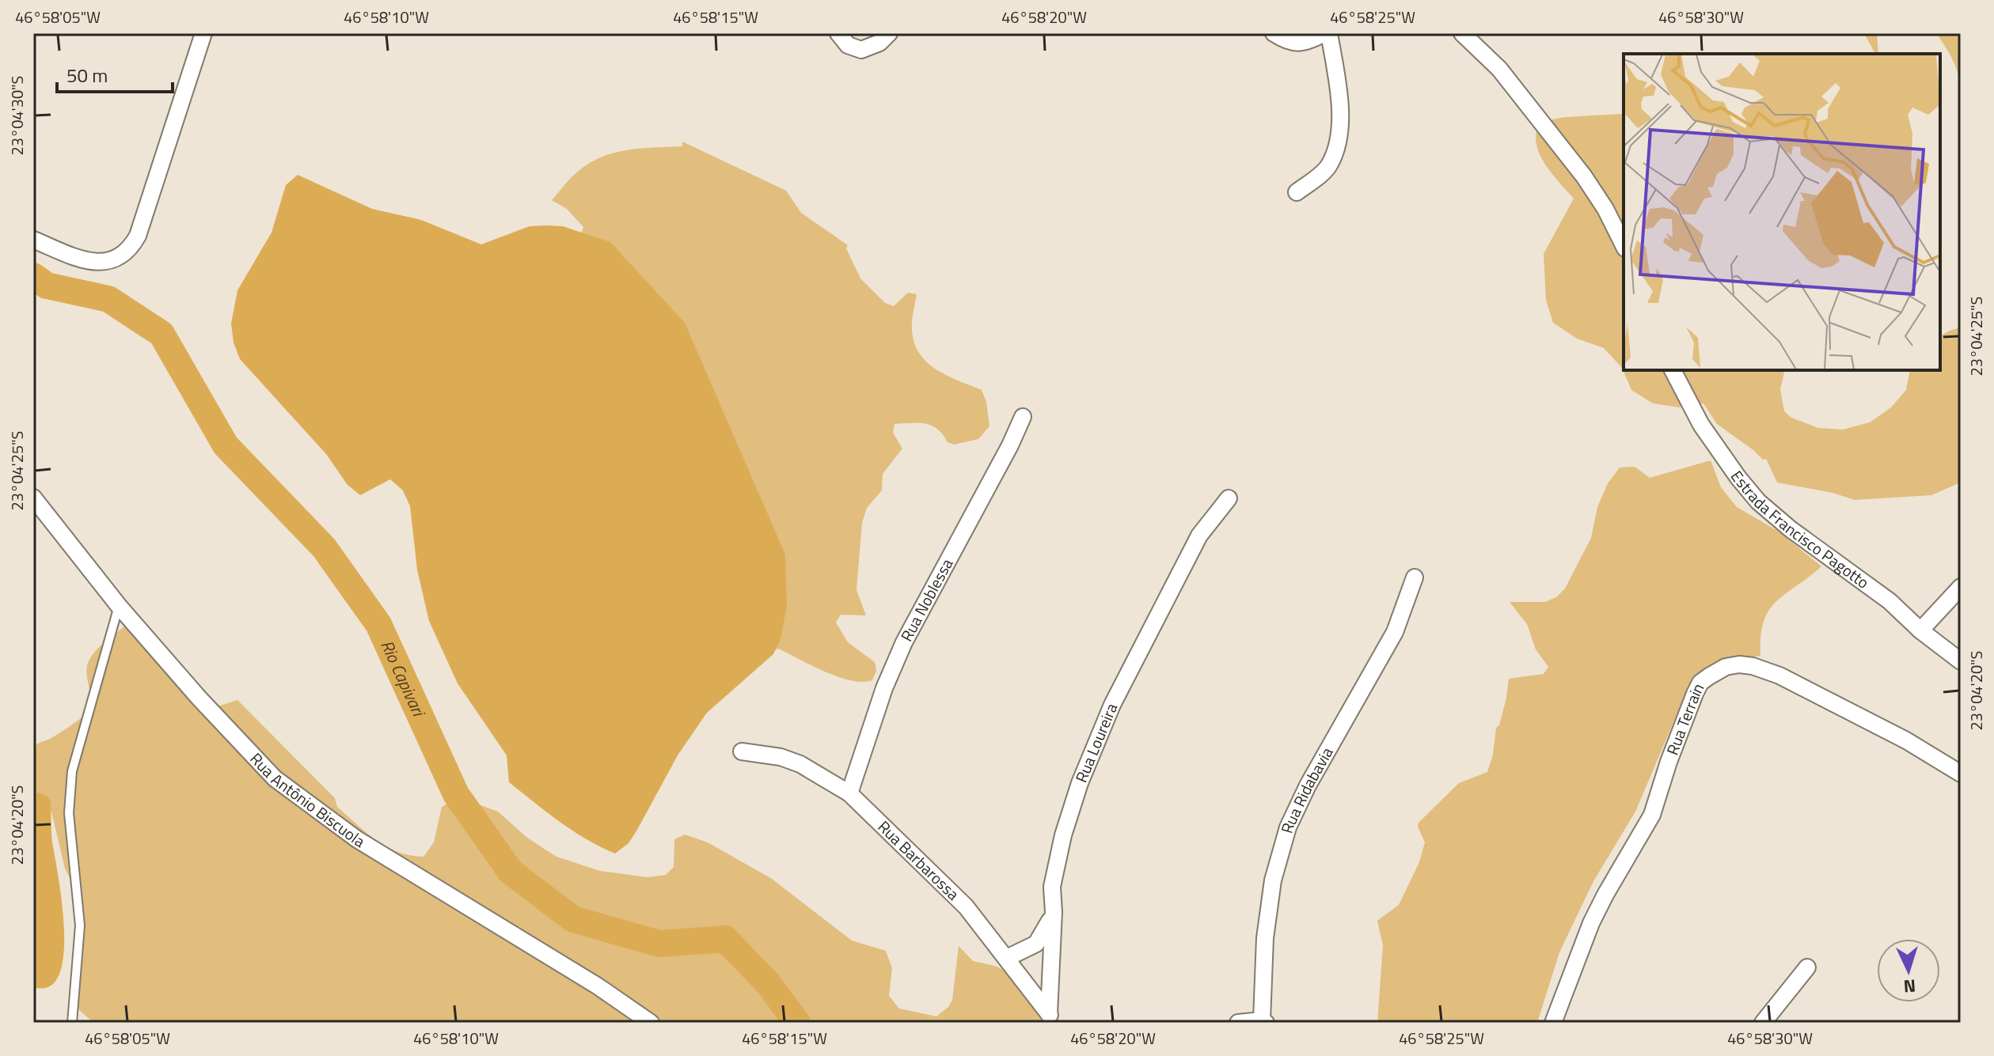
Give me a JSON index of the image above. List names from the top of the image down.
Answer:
{
  "streets": {
    "street": [
      "Estrada Francisco Pagotto",
      "Rua Noblessa",
      "Rua Terrain",
      "Rua Loureira",
      "Rua Ridabavia",
      "Rua Antônio Biscuola",
      "Rua Barbarossa"
    ]
  },
  "crossings": [
    ["Rua Noblessa", "Rua Barbarossa"],
    ["Rua Loureira", "Rua Barbarossa"]
  ],
  "water": ["Rio Capivari"],
  "scale_bar": "50 m",
  "north": "bottom",
  "coordinates": [
    "46°58'05\"W",
    "46°58'10\"W",
    "46°58'15\"W",
    "46°58'20\"W",
    "46°58'25\"W",
    "46°58'30\"W",
    "23°04'30\"S",
    "23°04'25\"S",
    "23°04'20\"S"
  ]
}
